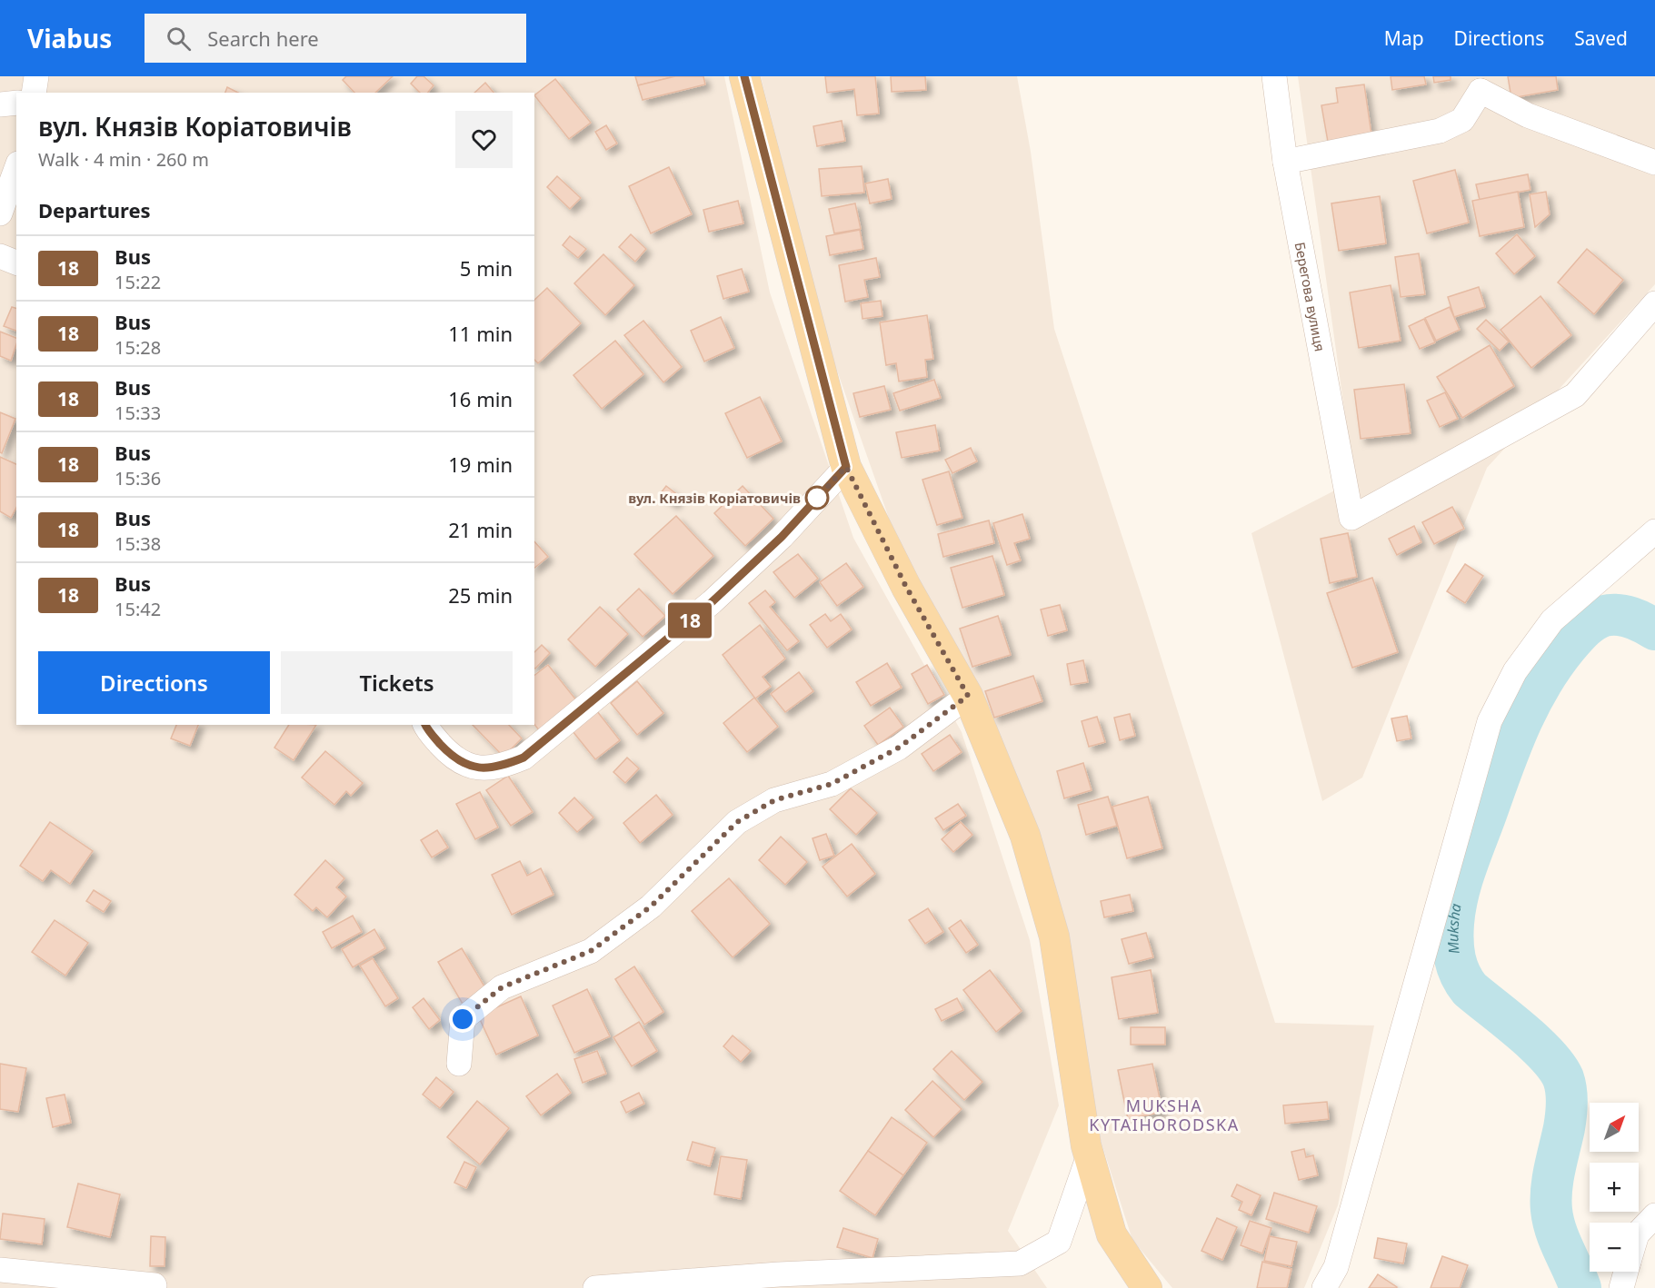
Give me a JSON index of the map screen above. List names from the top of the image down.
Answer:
{
  "streets": {
    "street": ["Берегова вулиця"]
  },
  "districts": ["MUKSHA KYTAIHORODSKA"],
  "water": ["Muksha"],
  "places": ["вул. Князів Коріатовичів"],
  "lines": ["bus line 18"],
  "north": "top right",
  "page": {
    "header": "Viabus",
    "search": "Search here",
    "nav": ["Map", "Directions", "Saved"],
    "on_map": "18",
    "heading": [
      ["вул. Князів Коріатовичів", "Walk · 4 min · 260 m"],
      "Departures"
    ],
    "list": [
      {
        "mark": "18",
        "name": "Bus",
        "note": "15:22",
        "value": "5 min"
      },
      {
        "mark": "18",
        "name": "Bus",
        "note": "15:28",
        "value": "11 min"
      },
      {
        "mark": "18",
        "name": "Bus",
        "note": "15:33",
        "value": "16 min"
      },
      {
        "mark": "18",
        "name": "Bus",
        "note": "15:36",
        "value": "19 min"
      },
      {
        "mark": "18",
        "name": "Bus",
        "note": "15:38",
        "value": "21 min"
      },
      {
        "mark": "18",
        "name": "Bus",
        "note": "15:42",
        "value": "25 min"
      }
    ],
    "buttons": ["Directions", "Tickets"],
    "map_buttons": ["+", "−"]
  }
}
